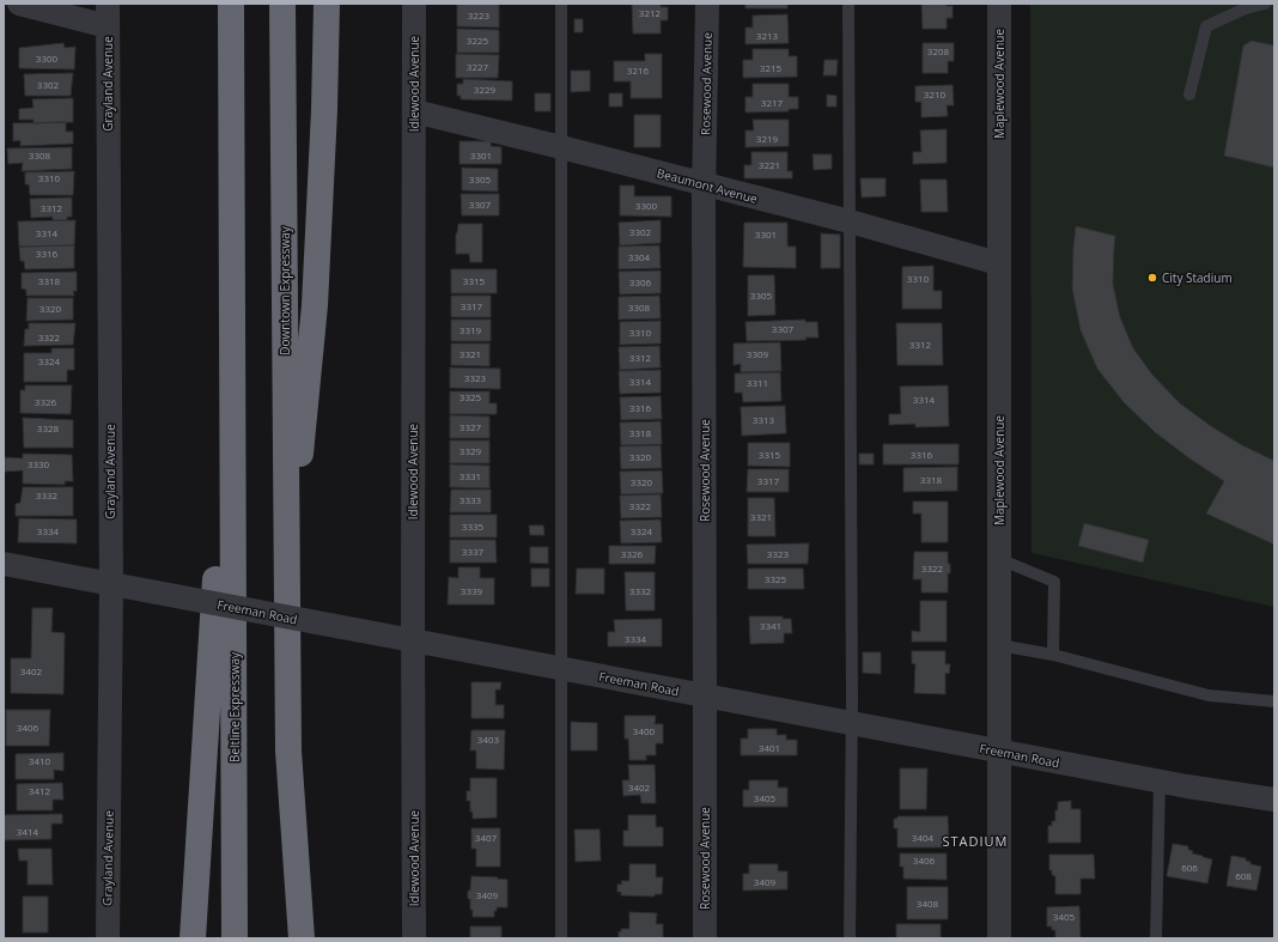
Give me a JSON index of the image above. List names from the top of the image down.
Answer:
{
  "streets": {
    "highway": ["Downtown Expressway", "Beltline Expressway"],
    "street": [
      "Grayland Avenue",
      "Idlewood Avenue",
      "Rosewood Avenue",
      "Maplewood Avenue",
      "Beaumont Avenue",
      "Freeman Road"
    ]
  },
  "crossings": [
    ["Grayland Avenue", "Freeman Road"],
    ["Idlewood Avenue", "Beaumont Avenue"],
    ["Idlewood Avenue", "Freeman Road"],
    ["Rosewood Avenue", "Beaumont Avenue"],
    ["Rosewood Avenue", "Freeman Road"],
    ["Maplewood Avenue", "Beaumont Avenue"],
    ["Maplewood Avenue", "Freeman Road"]
  ],
  "districts": ["STADIUM"],
  "places": ["City Stadium"],
  "house_numbers": [
    "3212",
    "3223",
    "3213",
    "3225",
    "3208",
    "3300",
    "3227",
    "3215",
    "3216",
    "3302",
    "3229",
    "3210",
    "3217",
    "3219",
    "3308",
    "3301",
    "3221",
    "3310",
    "3305",
    "3307",
    "3300",
    "3312",
    "3302",
    "3314",
    "3301",
    "3316",
    "3304",
    "3310",
    "3318",
    "3315",
    "3306",
    "3305",
    "3317",
    "3308",
    "3320",
    "3307",
    "3319",
    "3310",
    "3322",
    "3312",
    "3321",
    "3309",
    "3312",
    "3324",
    "3323",
    "3314",
    "3311",
    "3325",
    "3314",
    "3326",
    "3316",
    "3313",
    "3327",
    "3328",
    "3318",
    "3329",
    "3315",
    "3316",
    "3320",
    "3330",
    "3331",
    "3318",
    "3317",
    "3320",
    "3332",
    "3333",
    "3322",
    "3321",
    "3335",
    "3334",
    "3324",
    "3337",
    "3326",
    "3323",
    "3322",
    "3325",
    "3339",
    "3332",
    "3341",
    "3334",
    "3402",
    "3406",
    "3400",
    "3403",
    "3401",
    "3410",
    "3402",
    "3412",
    "3405",
    "3414",
    "3407",
    "3404",
    "3406",
    "606",
    "608",
    "3409",
    "3409",
    "3408",
    "3405"
  ]
}
